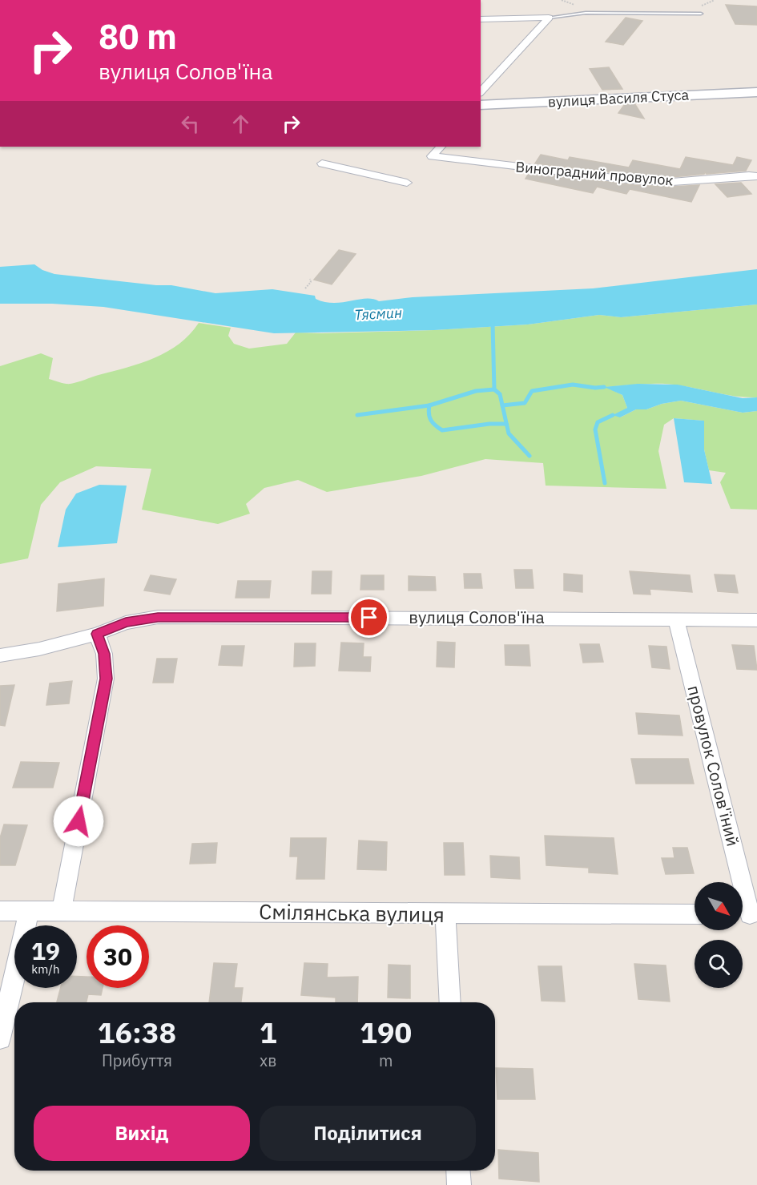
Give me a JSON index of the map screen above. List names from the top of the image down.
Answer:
{
  "streets": {
    "street": [
      "вулиця Василя Стуса",
      "Виноградний провулок",
      "вулиця Солов'їна",
      "провулок Солов'їний",
      "Смілянська вулиця"
    ]
  },
  "crossings": [
    ["вулиця Солов'їна", "провулок Солов'їний"]
  ],
  "water": ["Тясмин"],
  "north": "bottom right",
  "page": {
    "turn": ["80 m", "вулиця Солов'їна"],
    "speed": "19 km/h",
    "limit": "30",
    "eta": [
      "16:38",
      "Прибуття",
      "1",
      "хв",
      "190",
      "m"
    ],
    "buttons": ["Вихід", "Поділитися"]
  }
}
